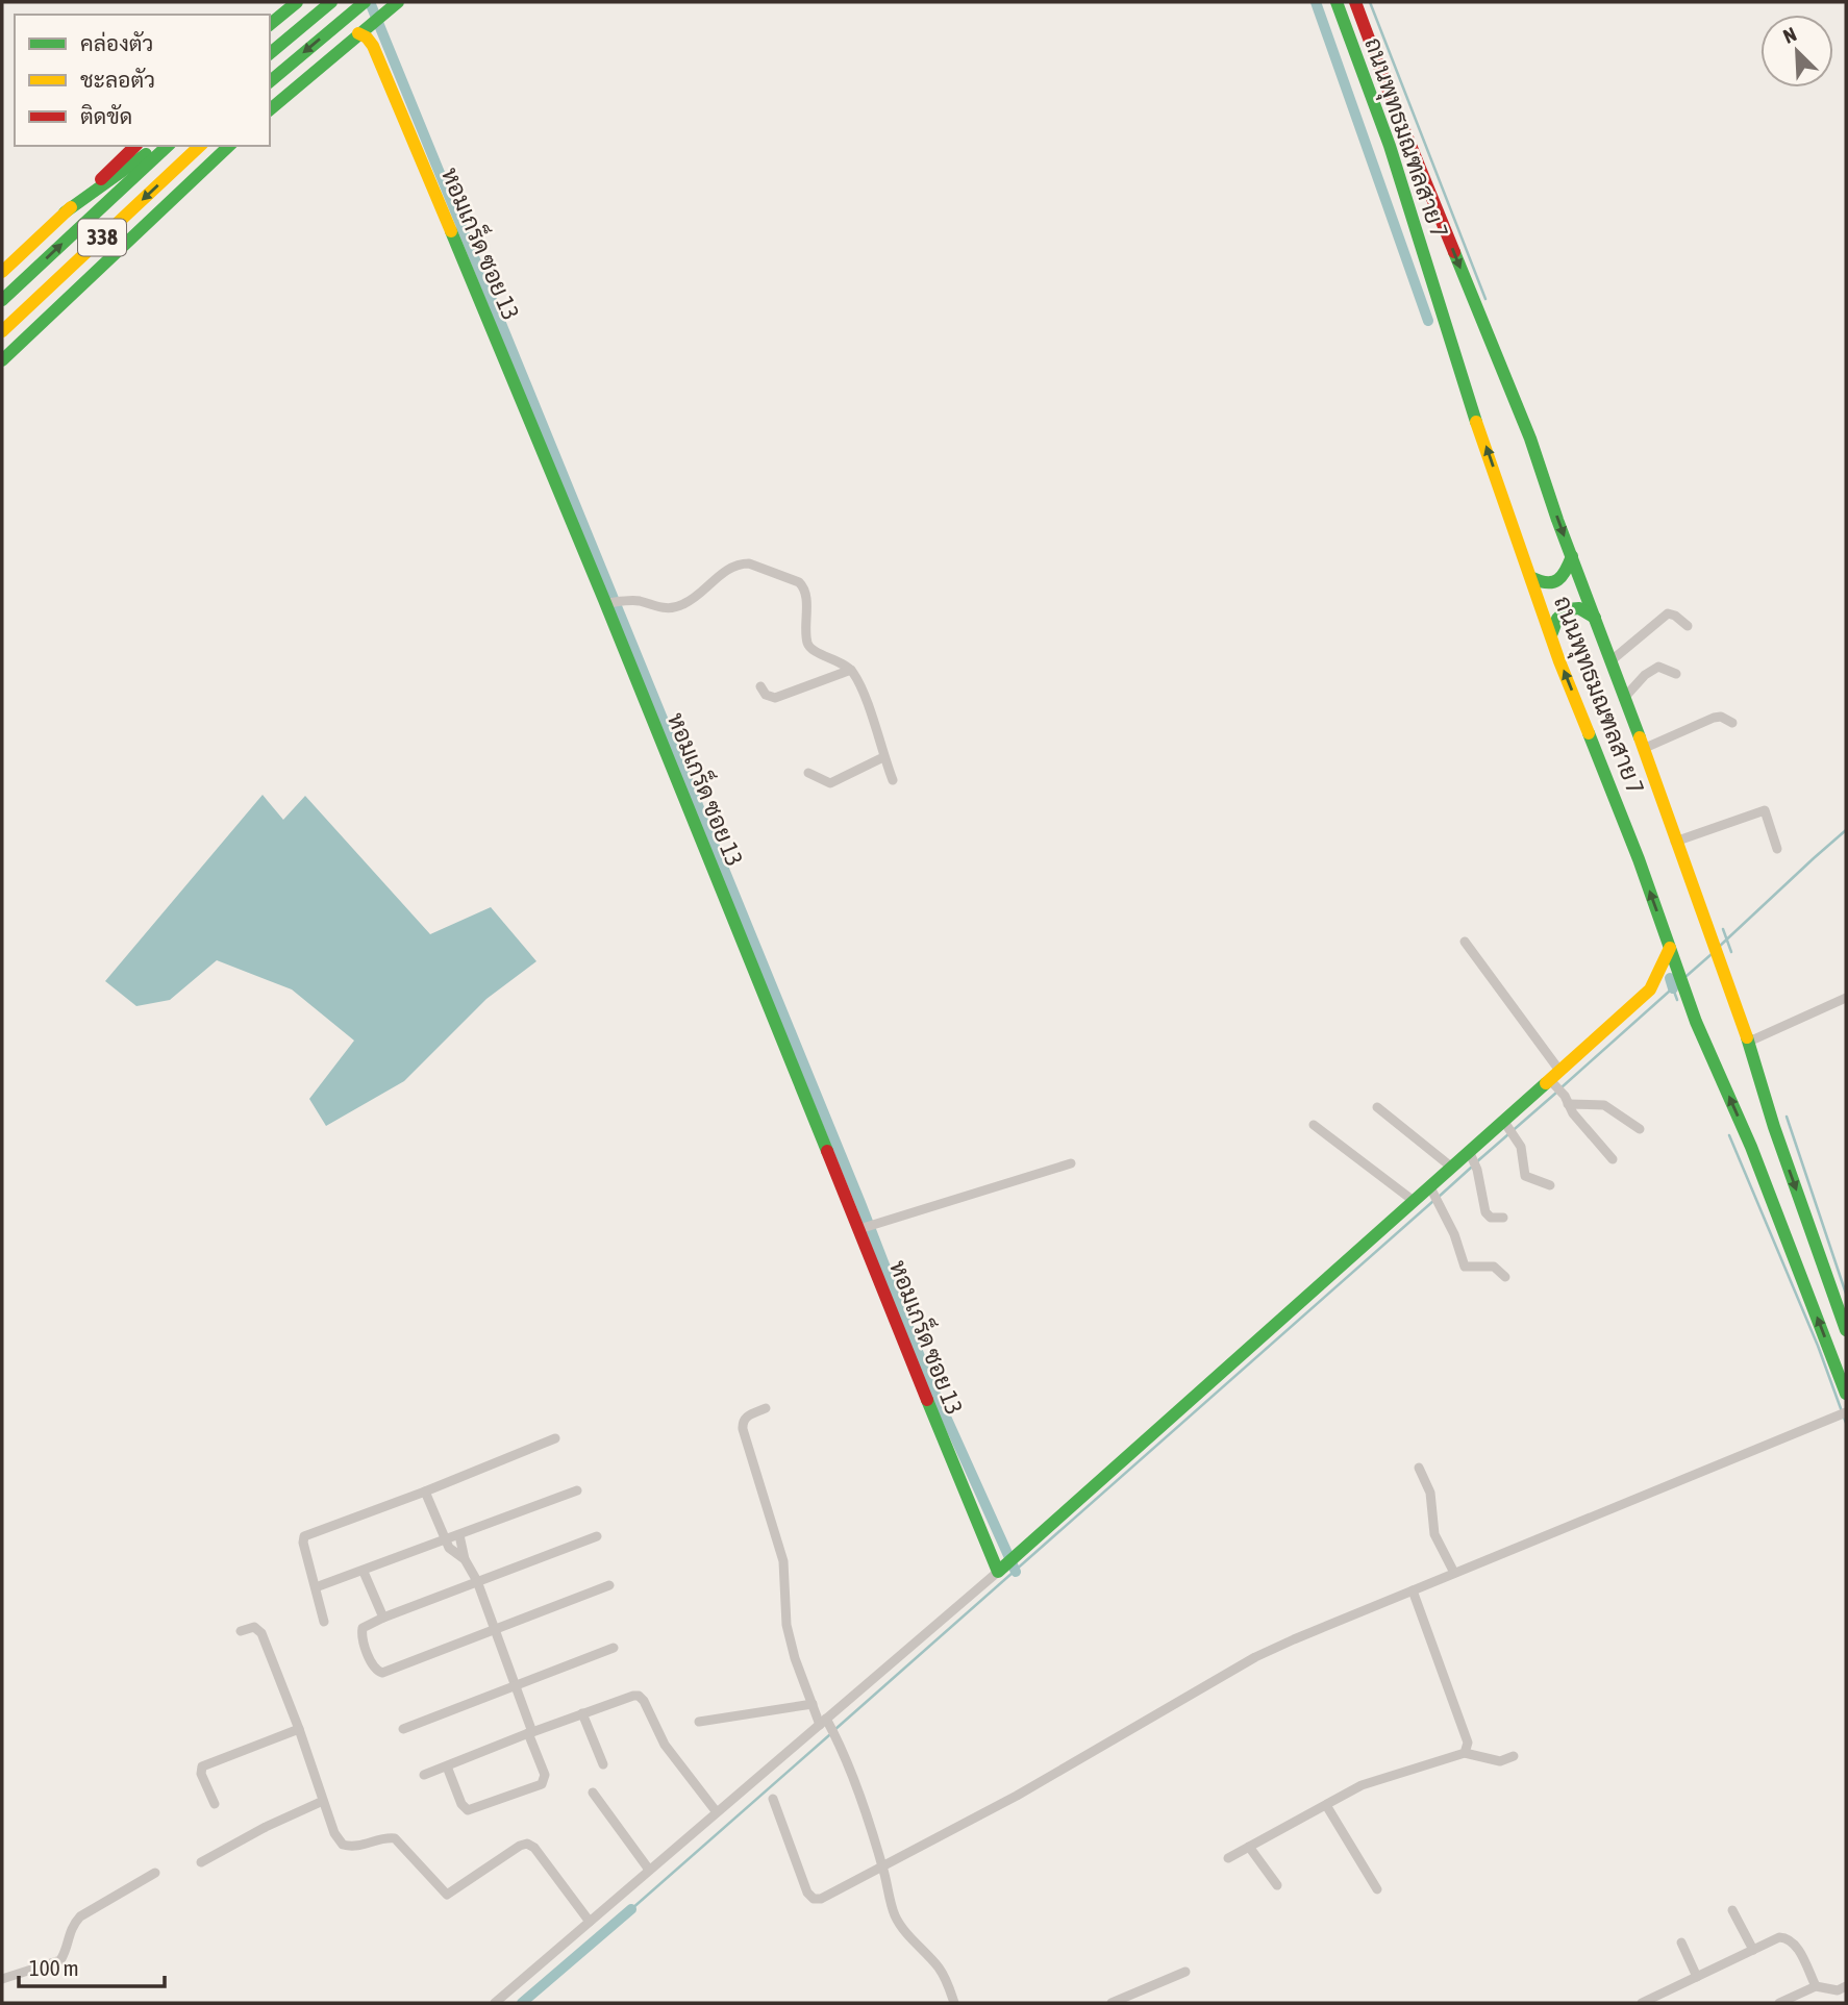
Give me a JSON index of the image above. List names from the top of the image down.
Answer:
{
  "streets": {
    "main road": ["ถนนพุทธมณฑลสาย 7", "338", "หอมเกร็ด ซอย 13"]
  },
  "legend": ["คล่องตัว", "ชะลอตัว", "ติดขัด"],
  "scale_bar": "100 m",
  "north": "top left"
}
